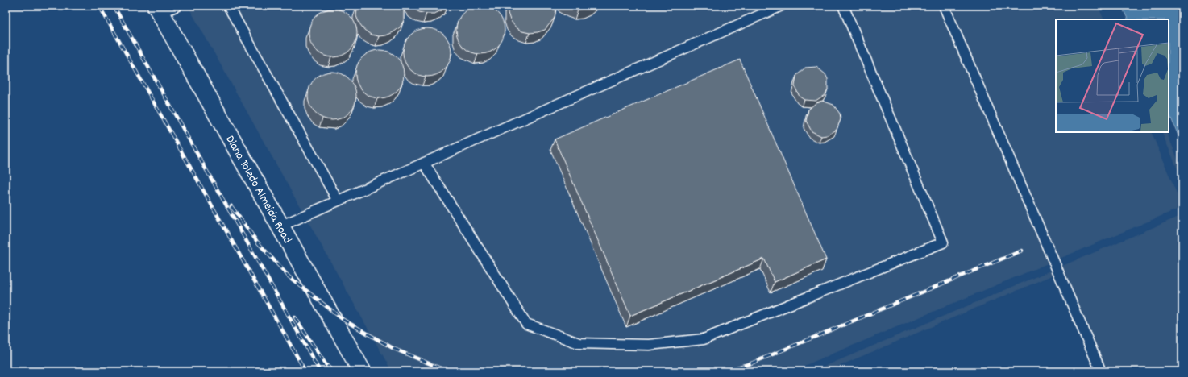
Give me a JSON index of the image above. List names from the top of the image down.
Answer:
{
  "streets": {
    "street": ["Diana Toledo Almeida Road"]
  }
}
